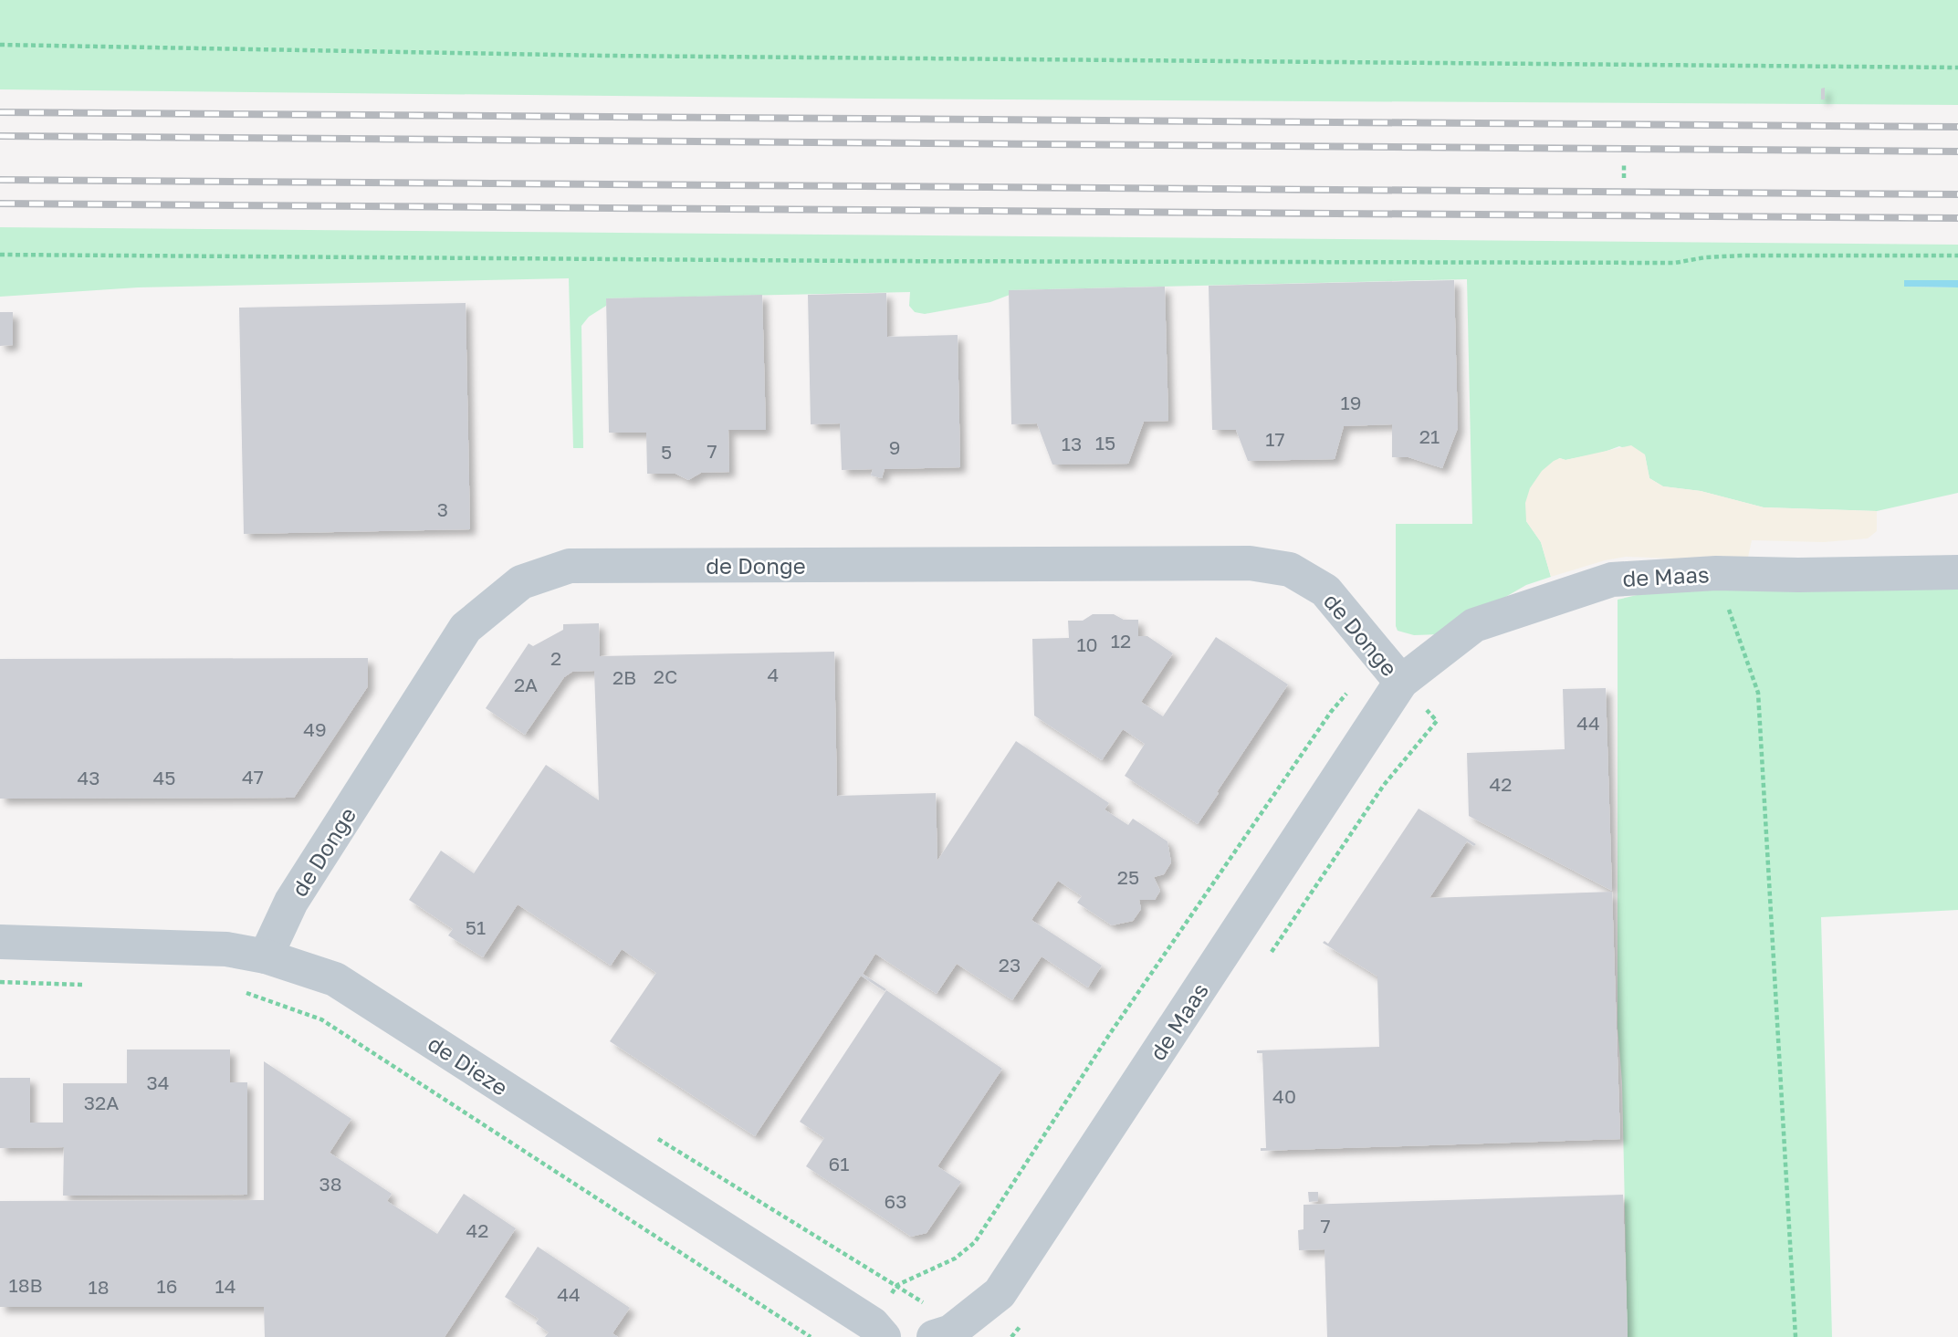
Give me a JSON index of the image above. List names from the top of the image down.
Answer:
{
  "streets": {
    "street": ["de Donge", "de Maas", "de Dieze"]
  },
  "crossings": [
    ["de Donge", "de Maas"],
    ["de Donge", "de Dieze"]
  ],
  "house_numbers": [
    "19",
    "21",
    "17",
    "15",
    "13",
    "9",
    "7",
    "5",
    "3",
    "12",
    "10",
    "2",
    "4",
    "2C",
    "2B",
    "2A",
    "44",
    "49",
    "47",
    "43",
    "45",
    "42",
    "25",
    "51",
    "23",
    "34",
    "40",
    "32A",
    "61",
    "38",
    "63",
    "7",
    "42",
    "18B",
    "16",
    "14",
    "18",
    "44"
  ]
}
